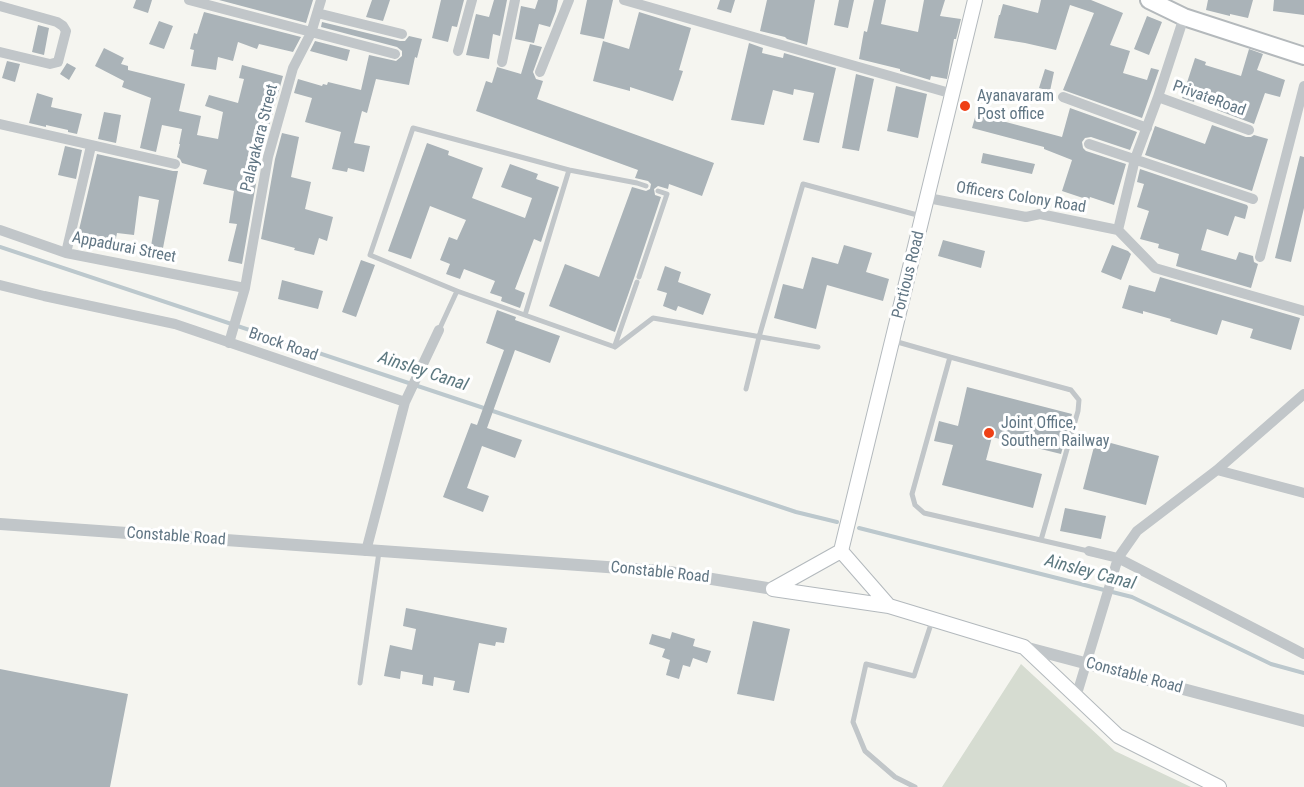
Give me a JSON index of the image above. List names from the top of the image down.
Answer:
{
  "streets": {
    "main road": ["Portious Road", "Constable Road"],
    "street": [
      "PrivateRoad",
      "Palayakara Street",
      "Officers Colony Road",
      "Appadurai Street",
      "Brock Road"
    ]
  },
  "crossings": [
    ["Palayakara Street", "Appadurai Street"],
    ["Palayakara Street", "Brock Road"],
    ["Officers Colony Road", "Portious Road"]
  ],
  "water": ["Ainsley Canal"],
  "places": ["Ayanavaram Post office", "Joint Office, Southern Railway"]
}
